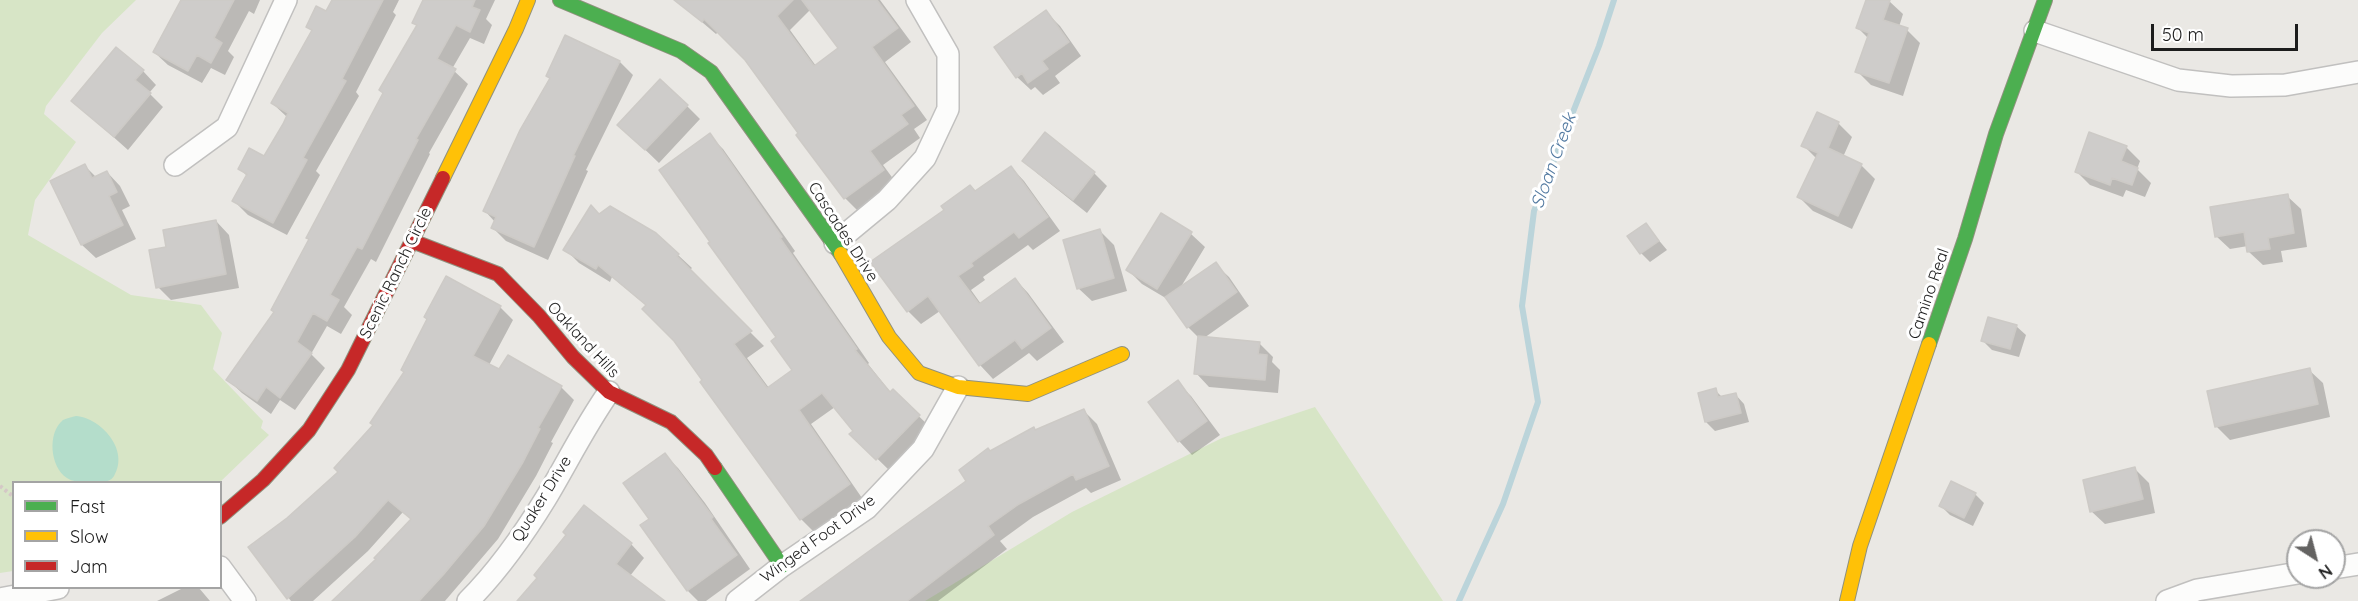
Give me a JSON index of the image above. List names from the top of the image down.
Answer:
{
  "streets": {
    "street": [
      "Cascades Drive",
      "Scenic Ranch Circle",
      "Camino Real",
      "Oakland Hills",
      "Quaker Drive",
      "Winged Foot Drive"
    ]
  },
  "crossings": [
    ["Cascades Drive", "Winged Foot Drive"],
    ["Scenic Ranch Circle", "Oakland Hills"],
    ["Oakland Hills", "Quaker Drive"],
    ["Oakland Hills", "Winged Foot Drive"]
  ],
  "water": ["Sloan Creek"],
  "legend": ["Fast", "Slow", "Jam"],
  "scale_bar": "50 m",
  "north": "bottom right"
}
